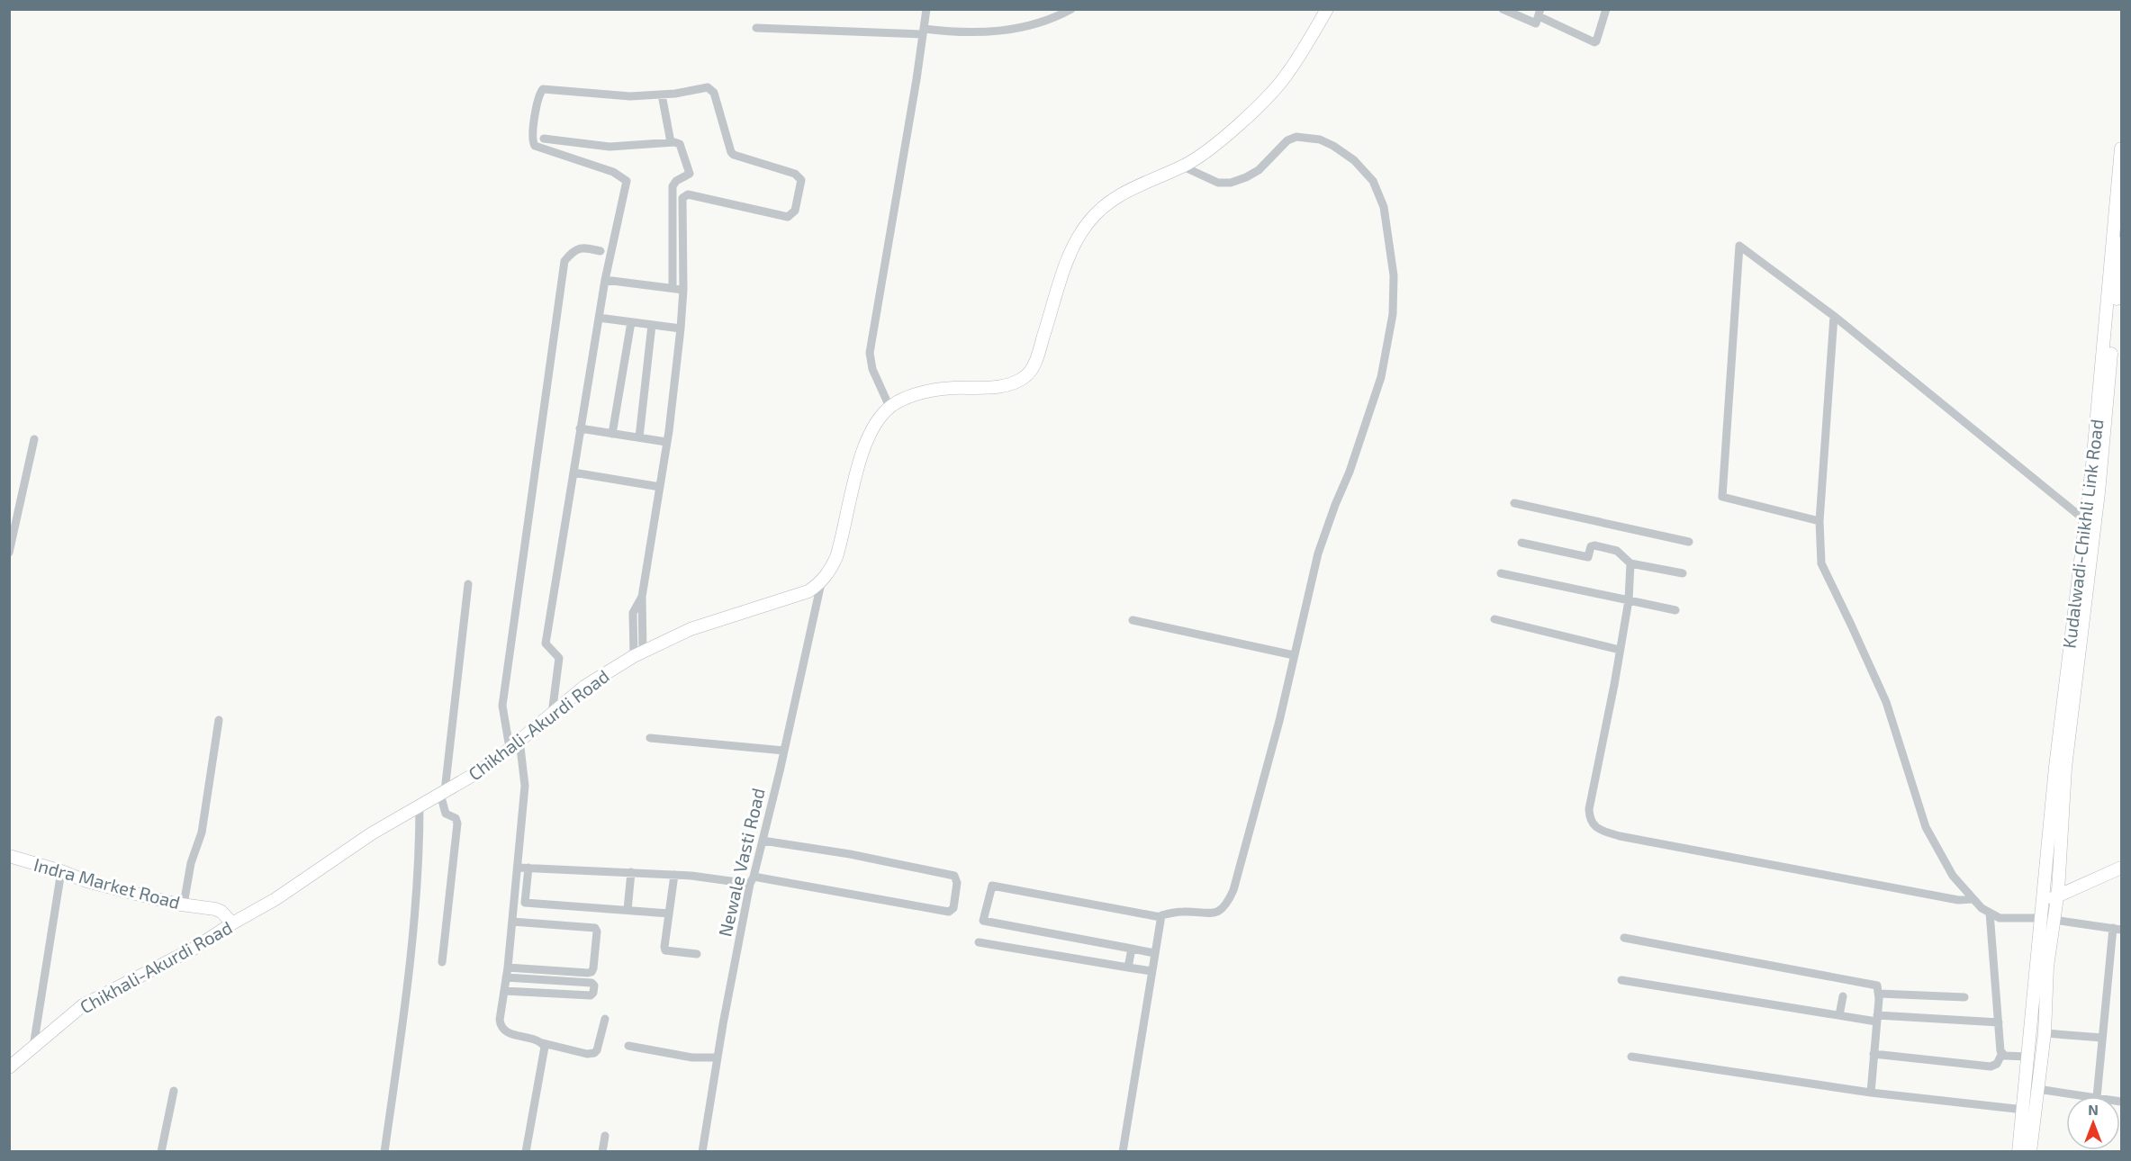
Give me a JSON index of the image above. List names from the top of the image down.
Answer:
{
  "streets": {
    "main road": ["Kudalwadi-Chikhli Link Road", "Chikhali-Akurdi Road", "Indra Market Road"],
    "street": ["Newale Vasti Road"]
  },
  "crossings": [
    ["Chikhali-Akurdi Road", "Newale Vasti Road"],
    ["Chikhali-Akurdi Road", "Indra Market Road"]
  ],
  "north": "top"
}
